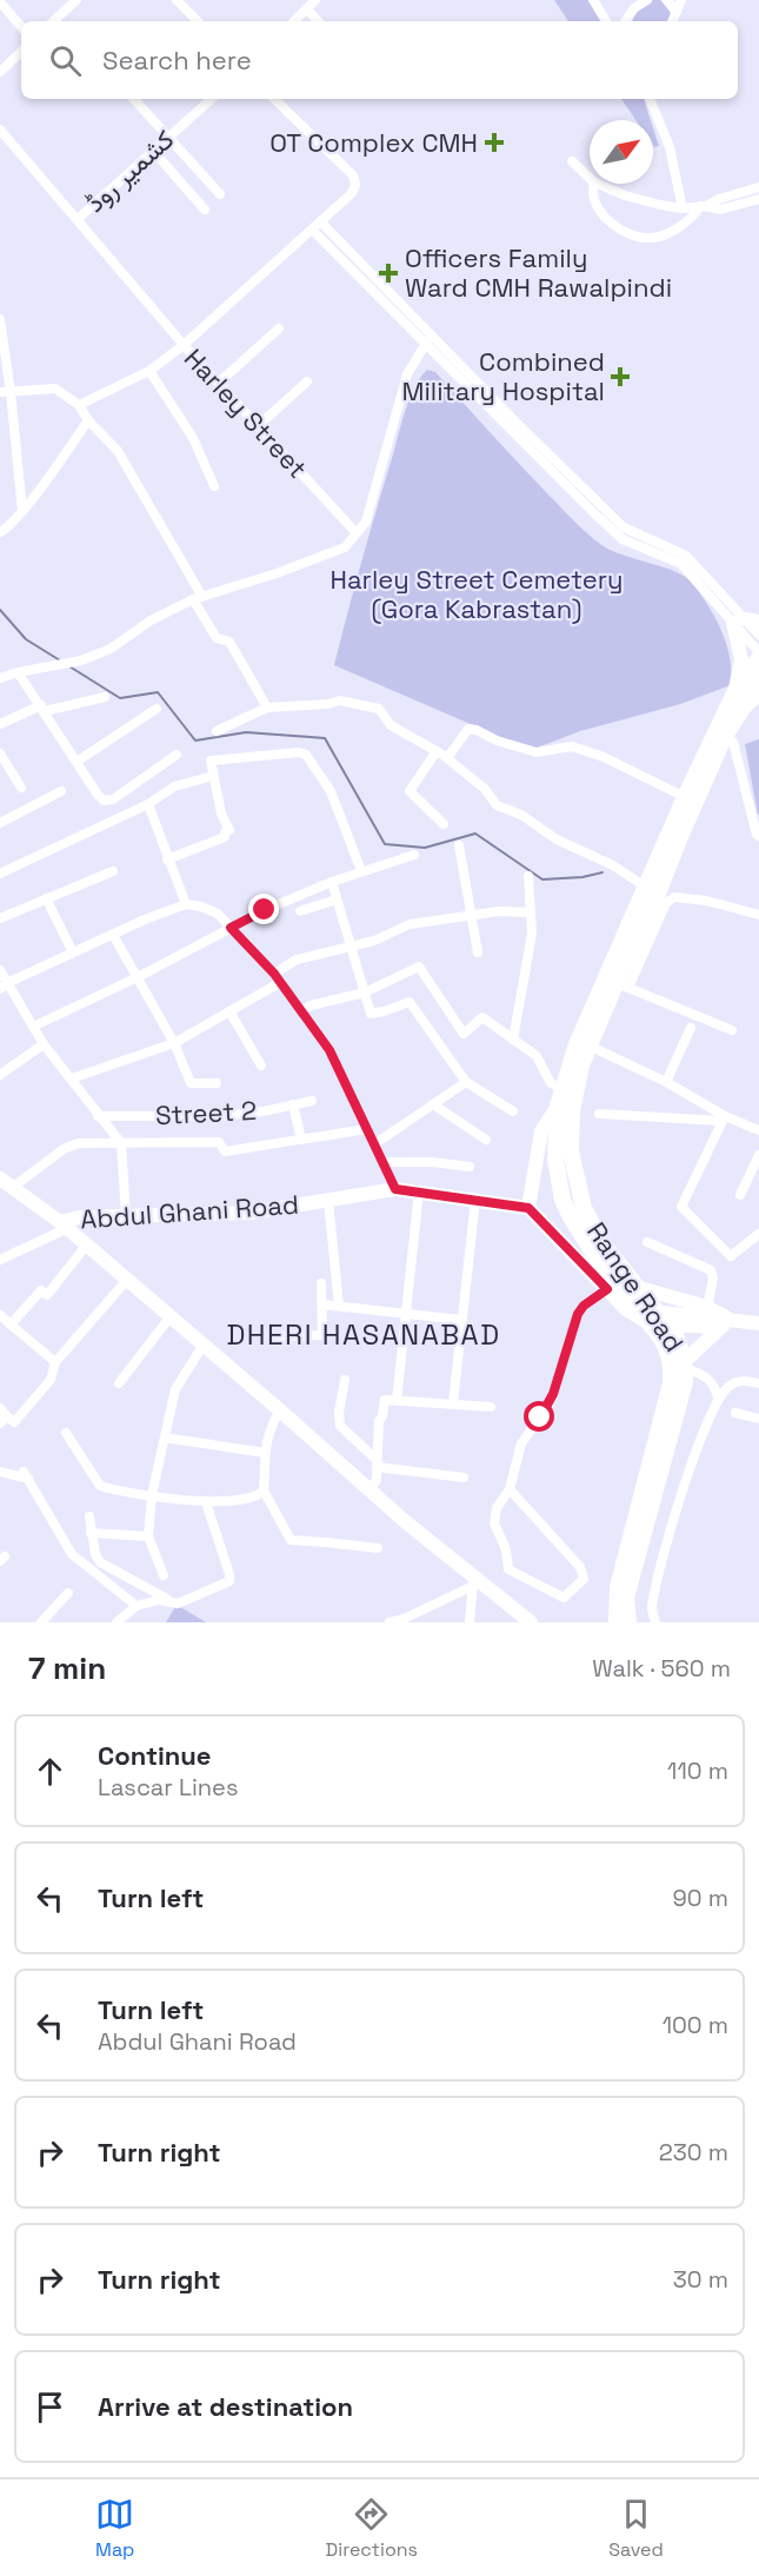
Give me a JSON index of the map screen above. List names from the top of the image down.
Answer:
{
  "streets": {
    "main road": ["Range Road"],
    "street": [
      "کشمیر روڈ",
      "Harley Street",
      "Street 2",
      "Abdul Ghani Road"
    ]
  },
  "crossings": [
    ["کشمیر روڈ", "Harley Street"]
  ],
  "districts": ["DHERI HASANABAD"],
  "parks": ["Harley Street Cemetery (Gora Kabrastan)"],
  "places": {
    "health": ["OT Complex CMH", "Officers Family Ward CMH Rawalpindi", "Combined Military Hospital"]
  },
  "north": "top right",
  "page": {
    "search": "Search here",
    "heading": ["7 min", "Walk · 560 m"],
    "list": [
      ["Continue", "Lascar Lines", "110 m"],
      ["Turn left", "90 m"],
      ["Turn left", "Abdul Ghani Road", "100 m"],
      ["Turn right", "230 m"],
      ["Turn right", "30 m"],
      "Arrive at destination"
    ],
    "nav": ["Map", "Directions", "Saved"]
  }
}
